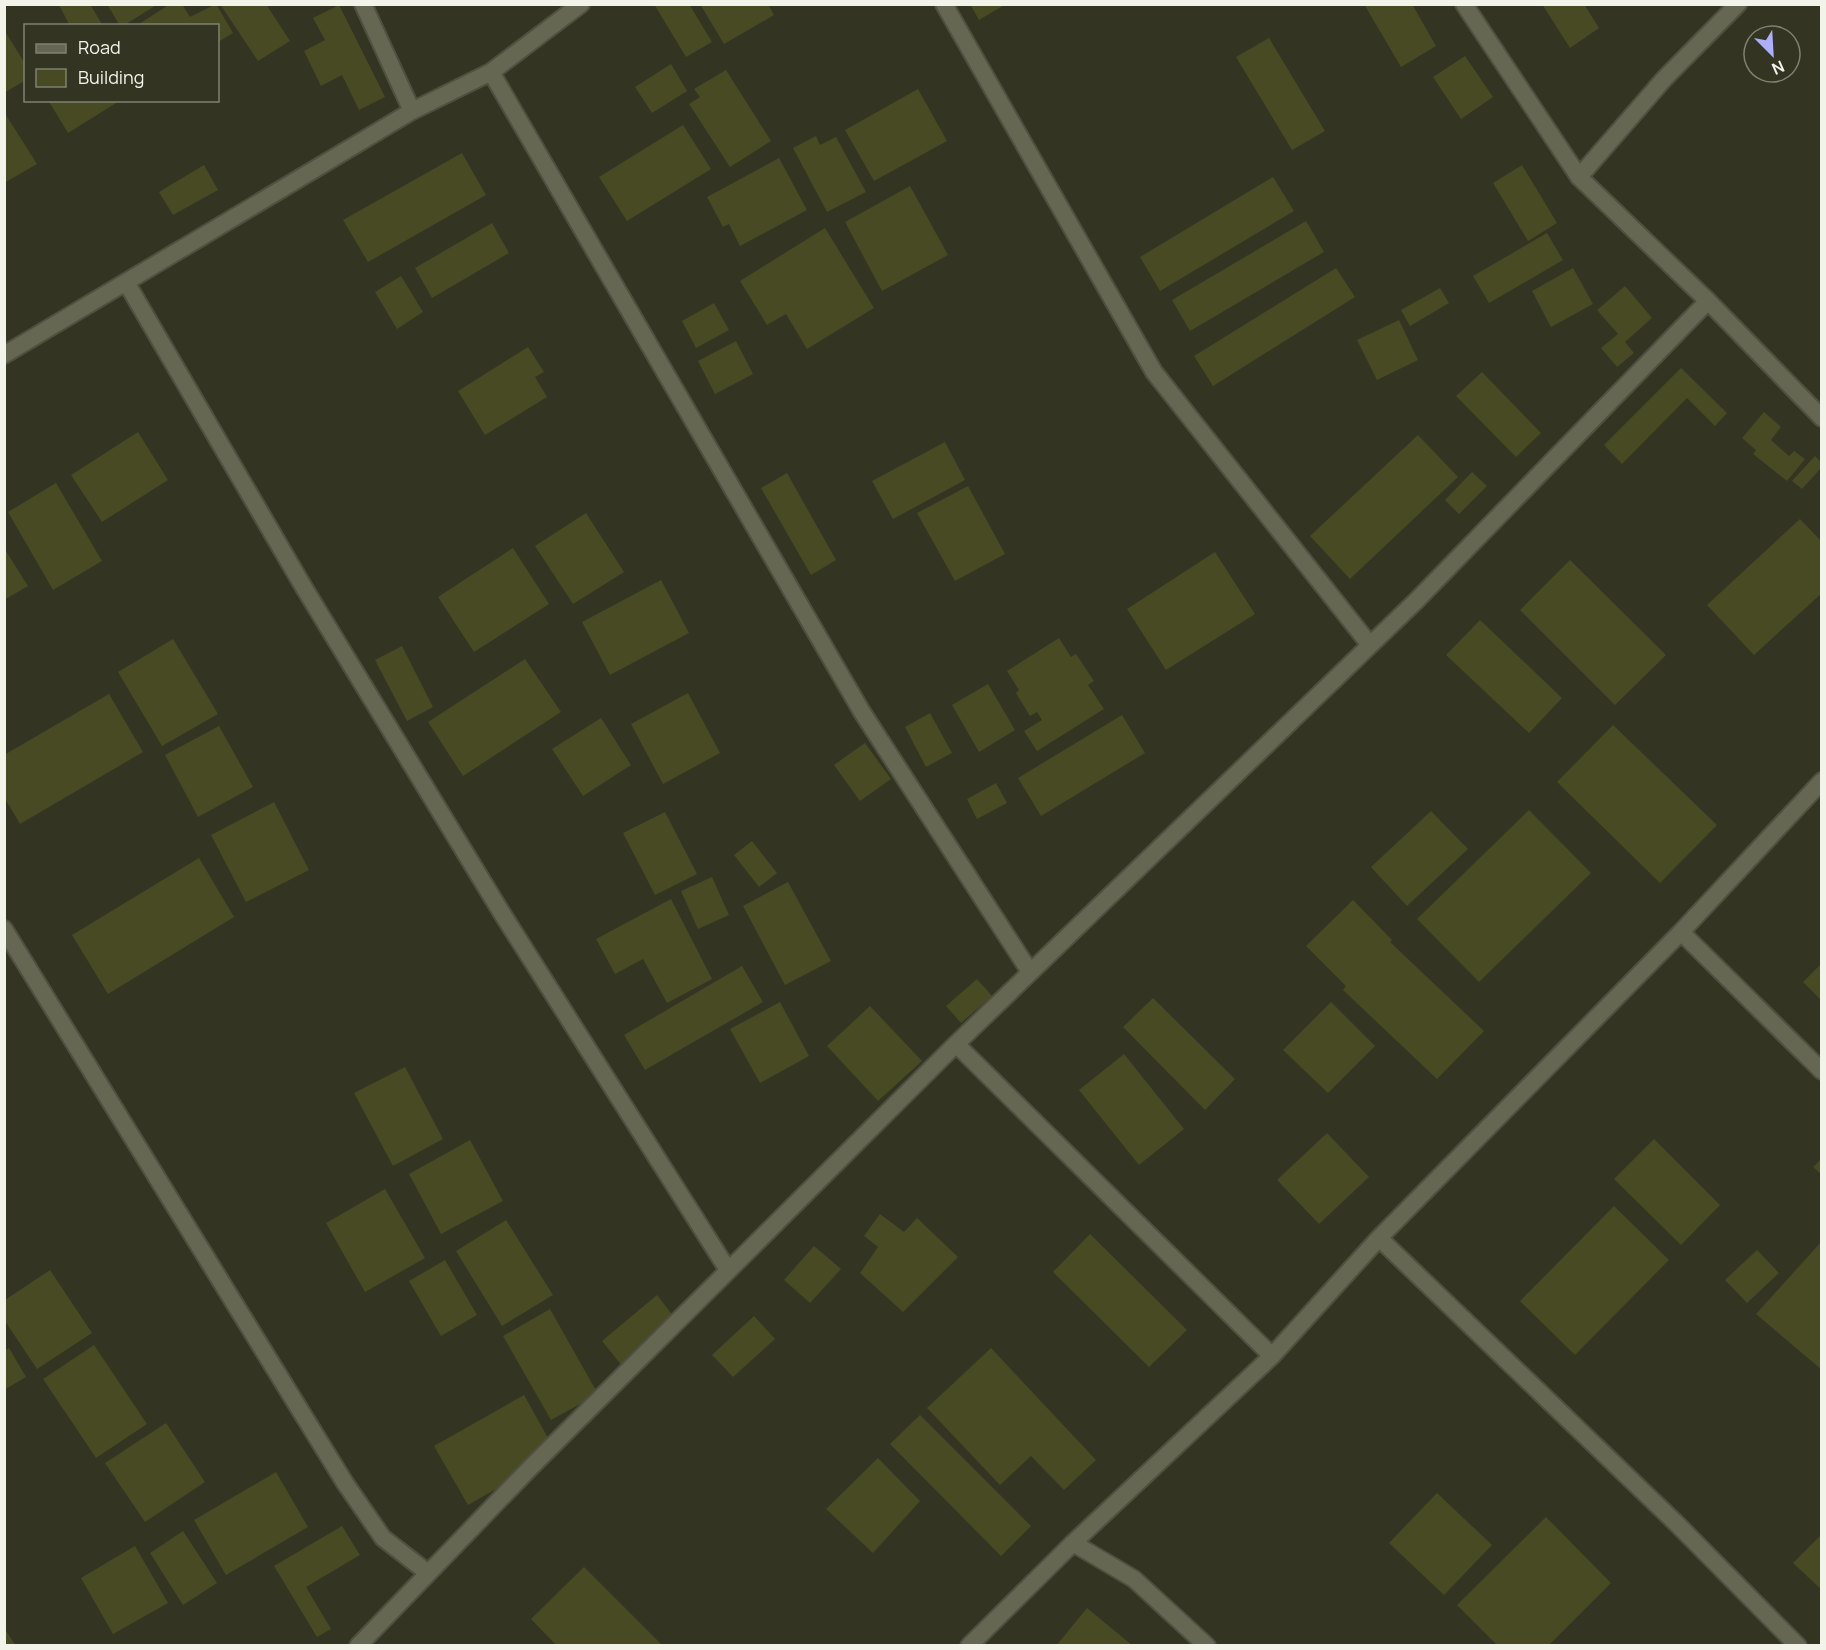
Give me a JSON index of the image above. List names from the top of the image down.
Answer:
{
  "legend": ["Road", "Building"],
  "north": "bottom right"
}
